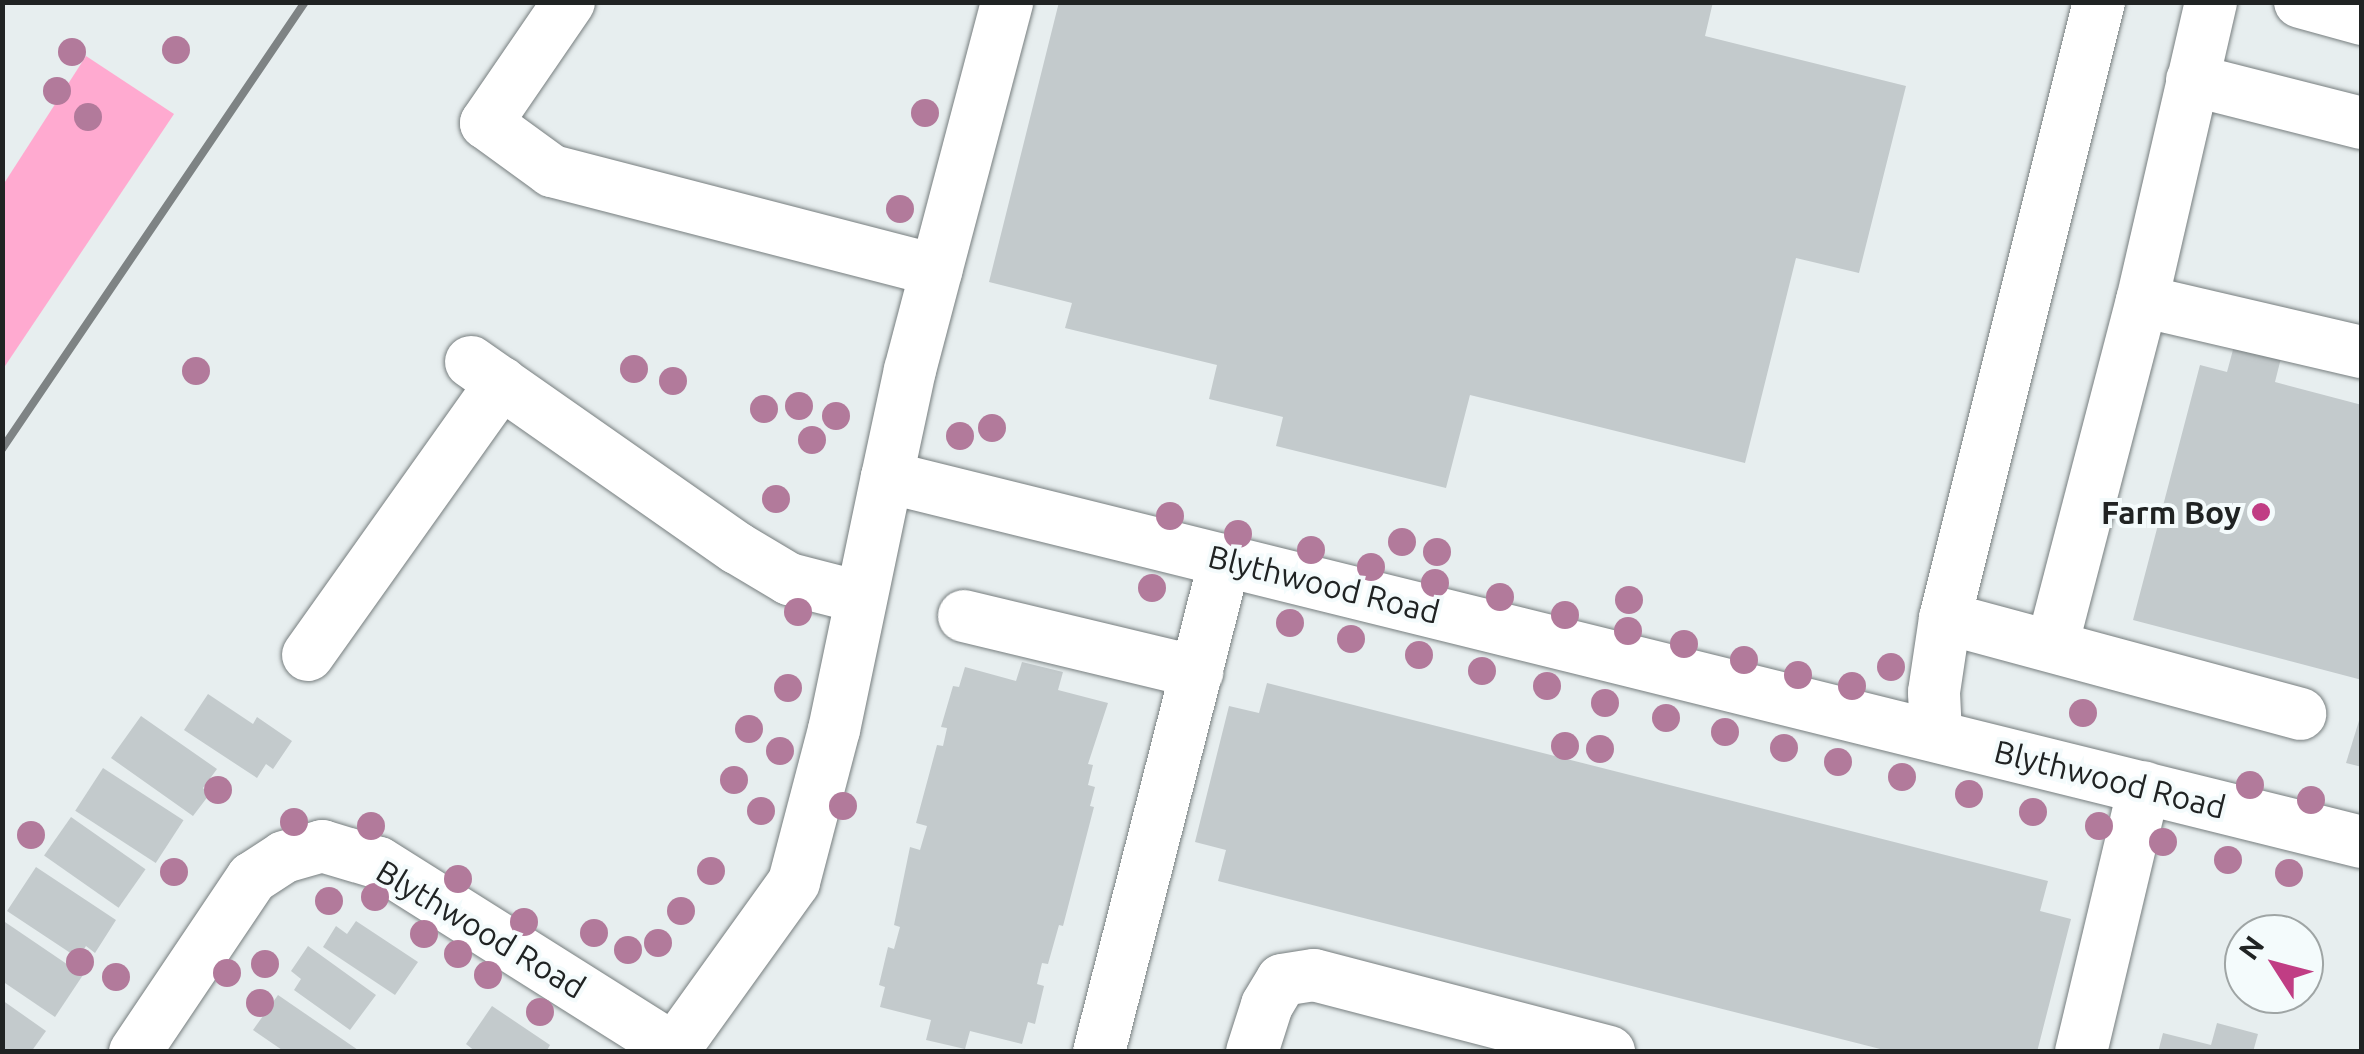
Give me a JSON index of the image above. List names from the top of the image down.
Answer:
{
  "streets": {
    "street": ["Blythwood Road"]
  },
  "places": ["Farm Boy"],
  "north": "top left"
}
